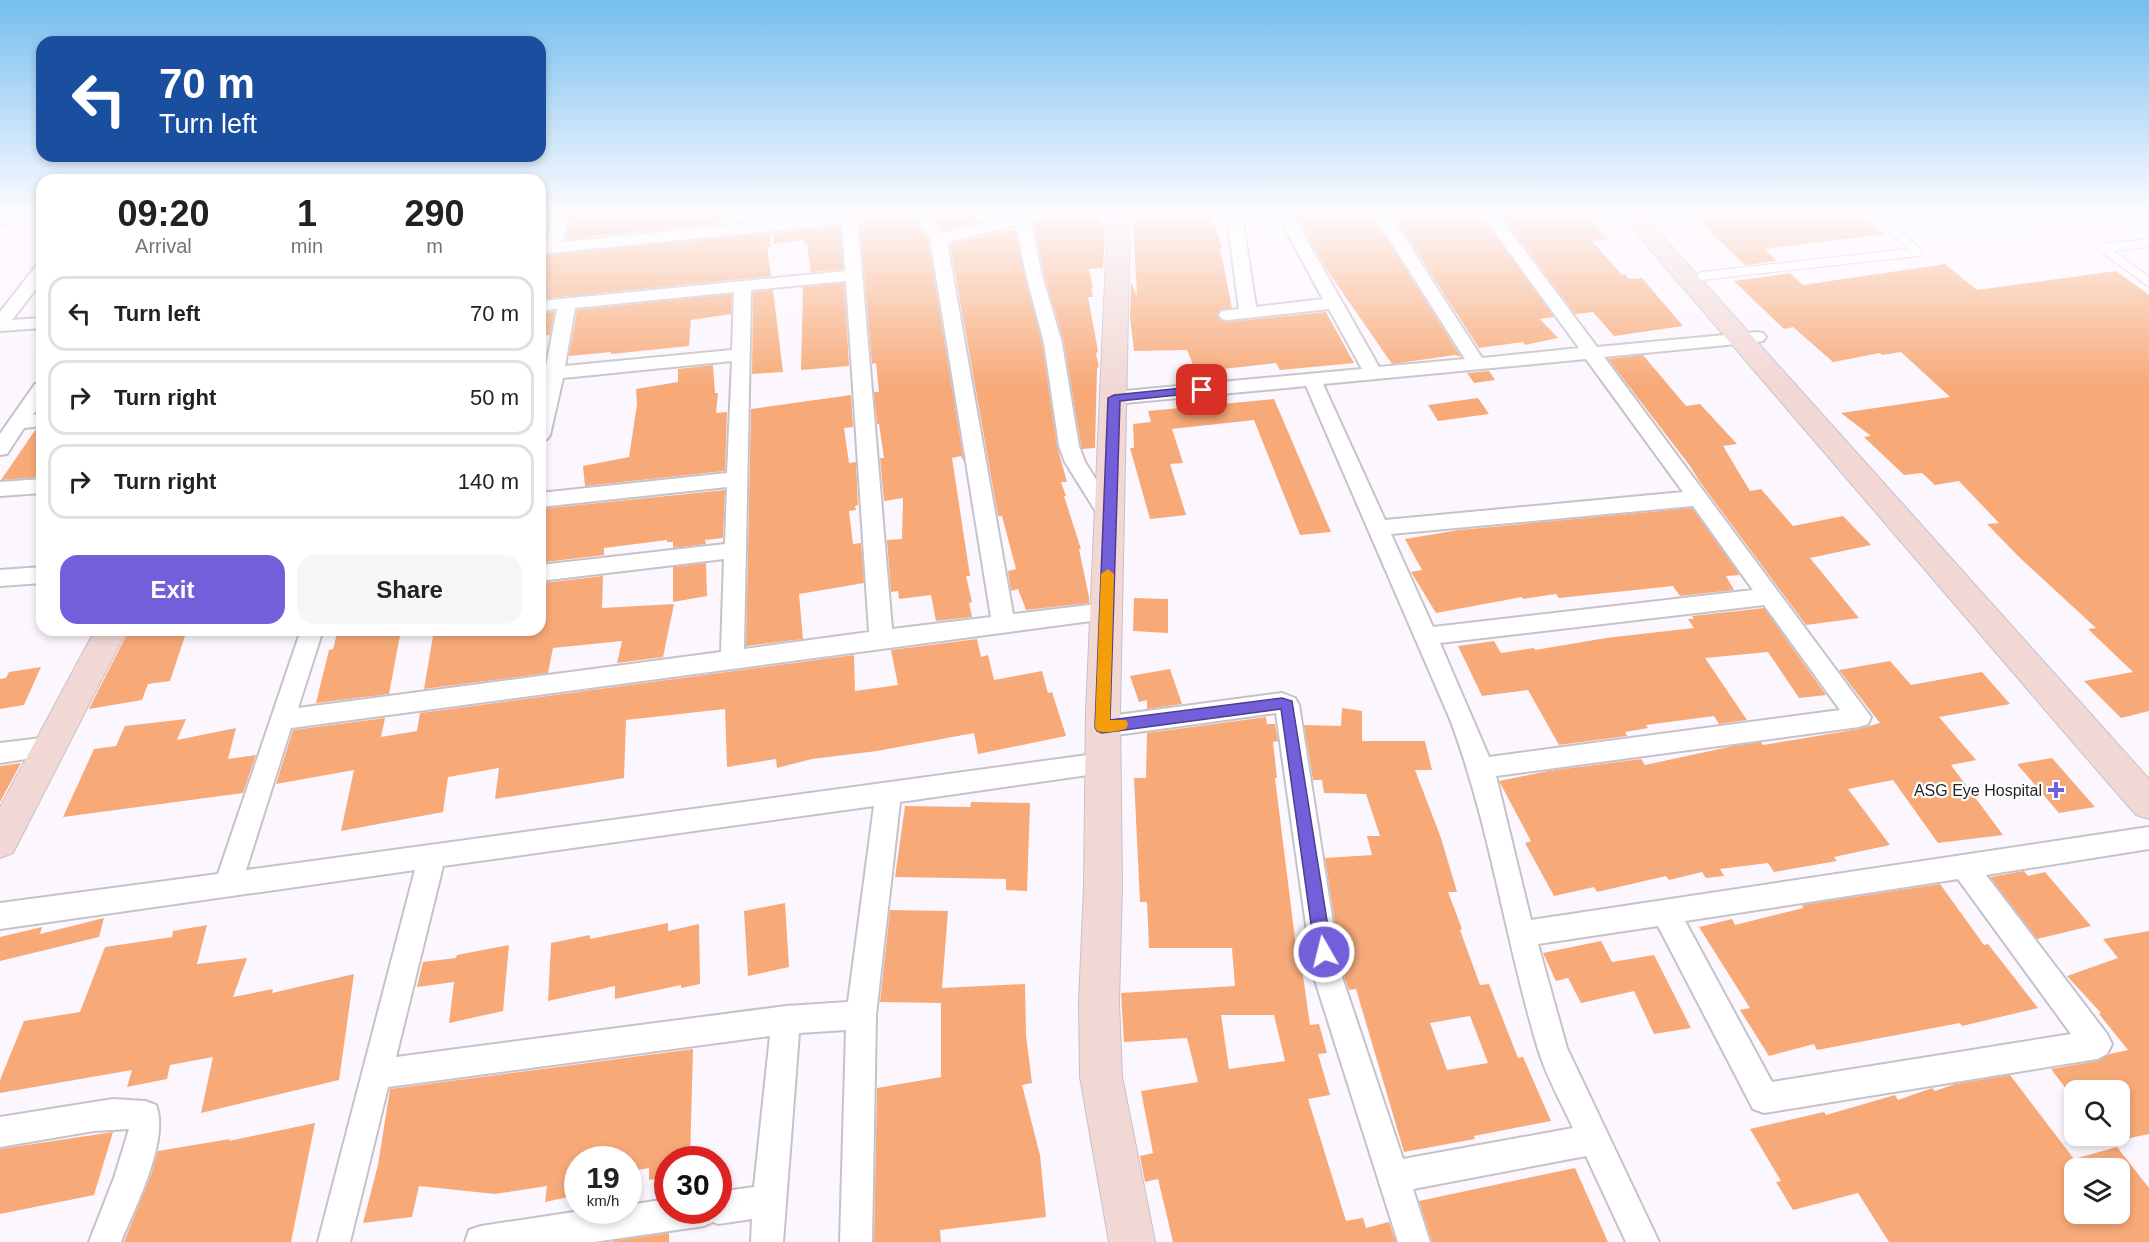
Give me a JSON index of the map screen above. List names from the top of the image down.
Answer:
{
  "places": {
    "health": ["ASG Eye Hospital"]
  },
  "page": {
    "turn": ["70 m", "Turn left"],
    "eta": [
      "09:20",
      "Arrival",
      "1",
      "min",
      "290",
      "m"
    ],
    "list": [
      {
        "name": "Turn left",
        "value": "70 m"
      },
      {
        "name": "Turn right",
        "value": "50 m"
      },
      {
        "name": "Turn right",
        "value": "140 m"
      }
    ],
    "buttons": ["Exit", "Share"],
    "speed": "19 km/h",
    "limit": "30"
  }
}
